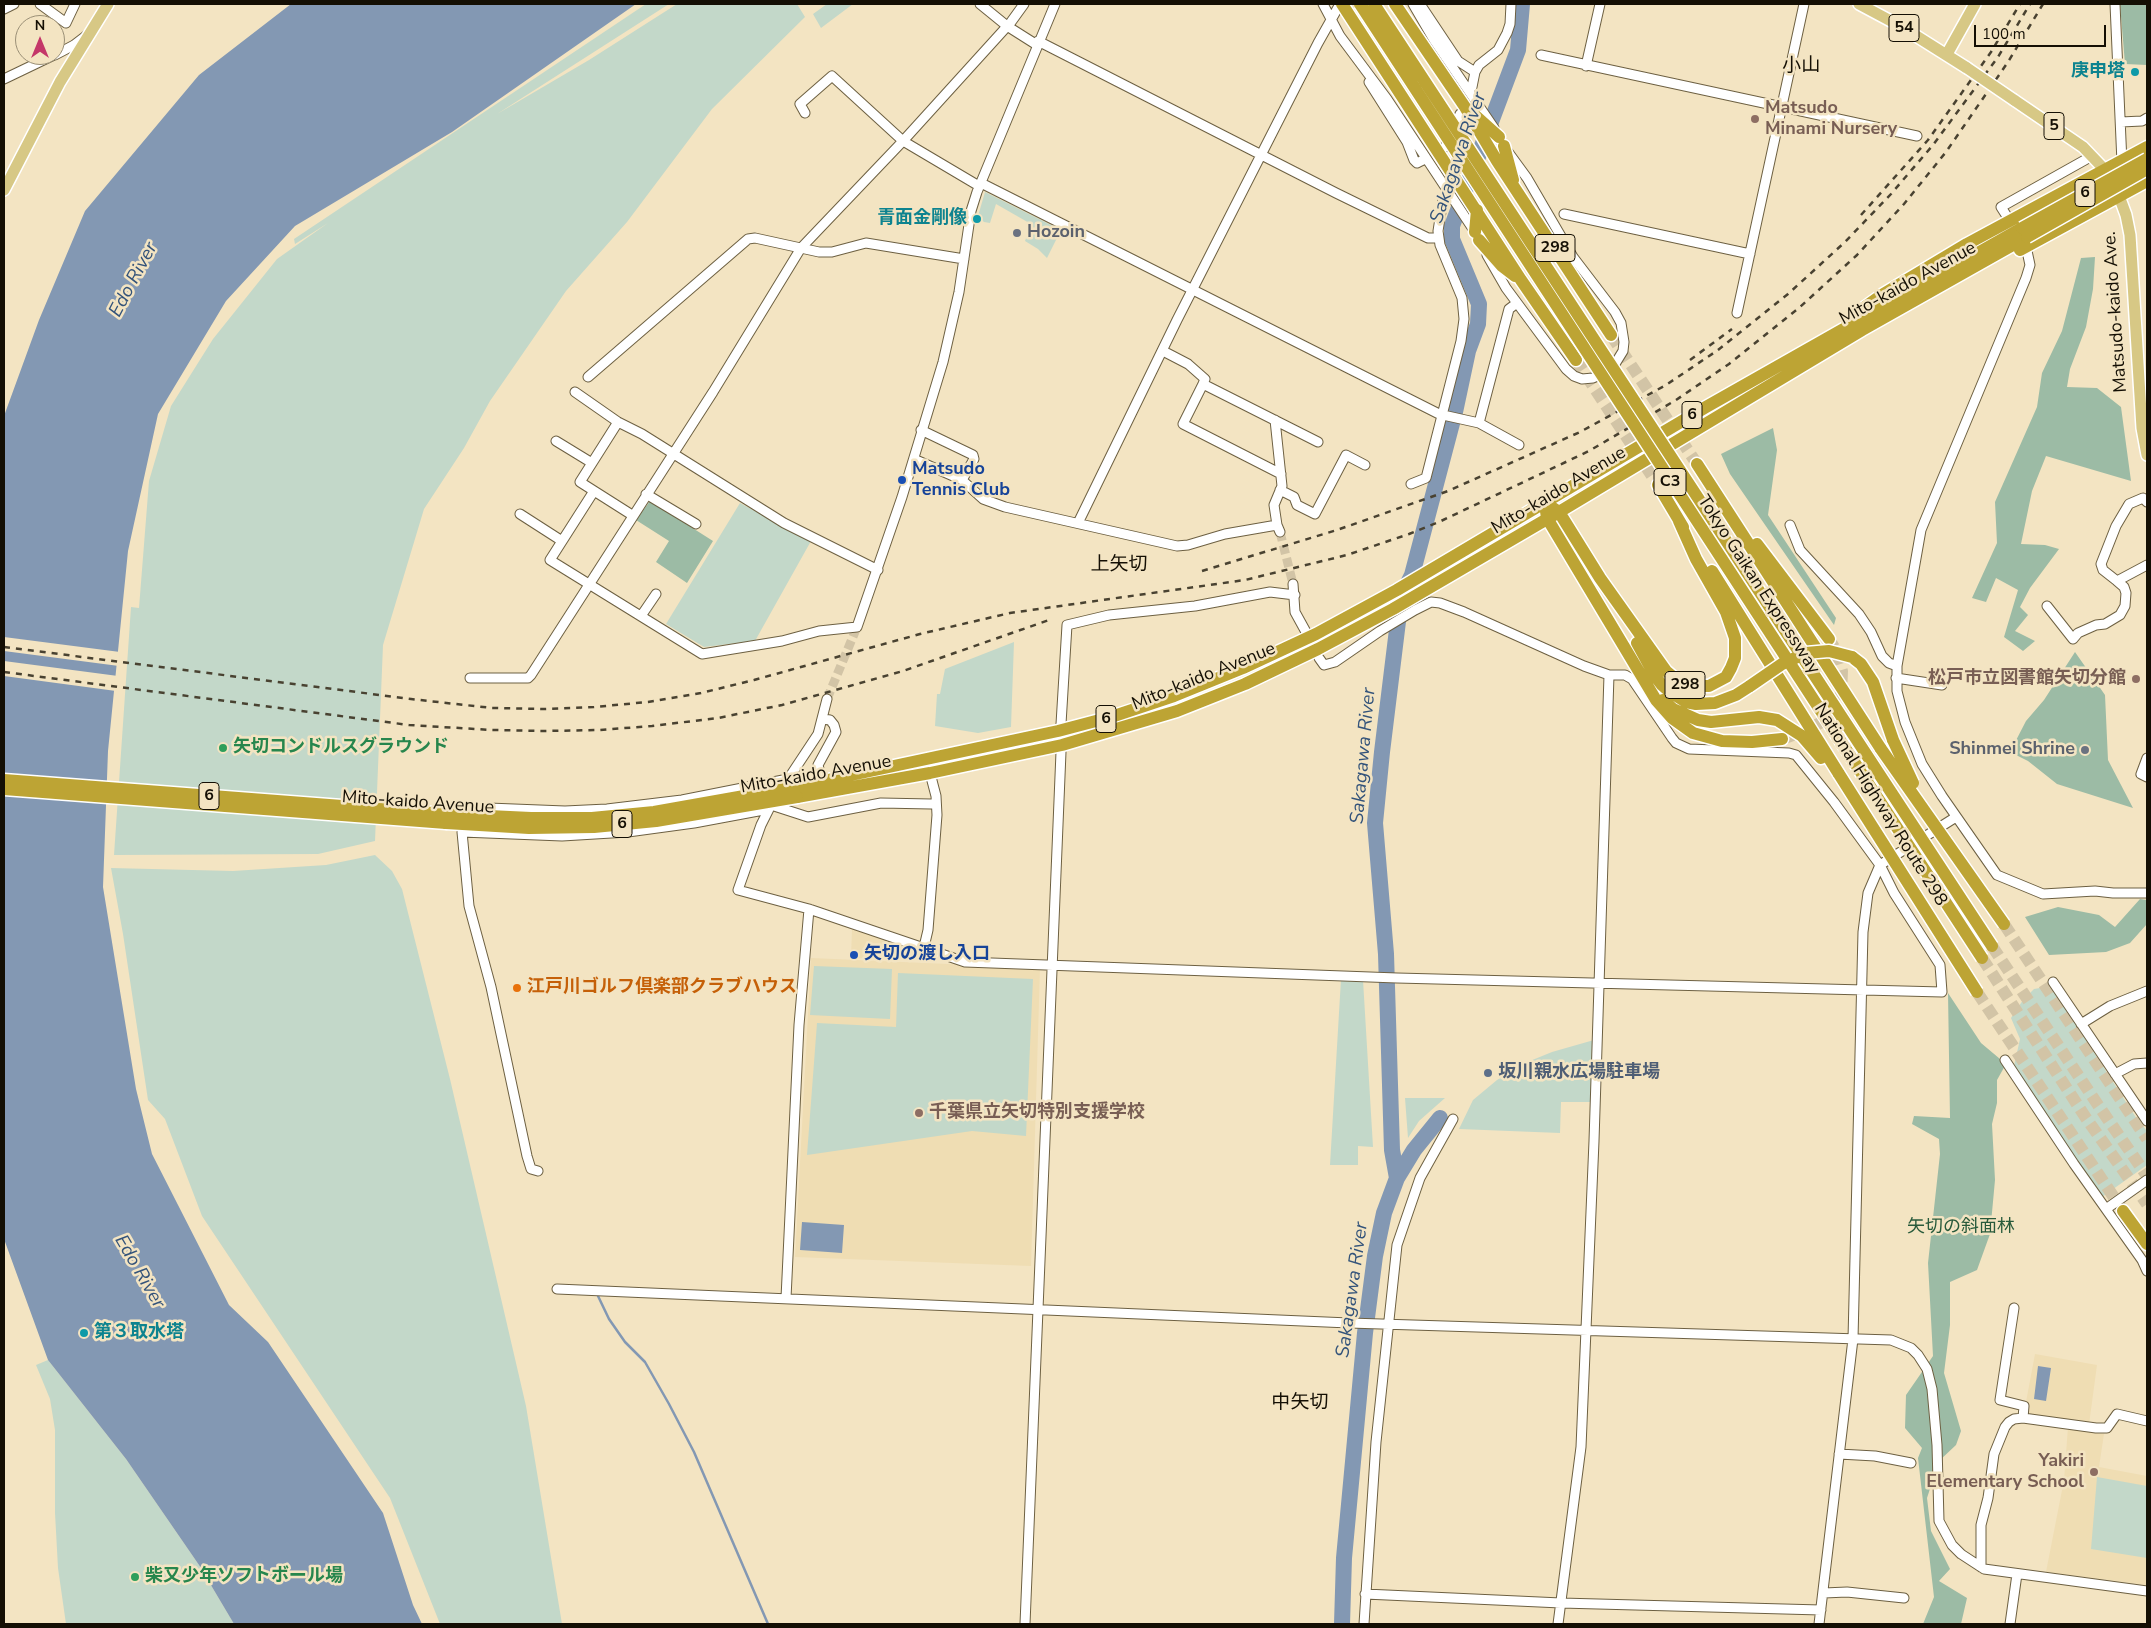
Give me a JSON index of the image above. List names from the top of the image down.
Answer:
{
  "streets": {
    "highway": [
      "6",
      "298",
      "Mito-kaido Avenue",
      "C3",
      "Tokyo Gaikan Expressway",
      "National Highway Route 298"
    ],
    "main road": ["54", "5", "Matsudo-kaido Ave."]
  },
  "crossings": [
    ["54", "5"],
    ["5", "Matsudo-kaido Ave."],
    ["298", "Mito-kaido Avenue"],
    ["298", "National Highway Route 298"]
  ],
  "districts": ["小山", "上矢切", "中矢切"],
  "water": ["Sakagawa River", "Edo River"],
  "parks": ["矢切の斜面林"],
  "places": [
    "庚申塔",
    "Matsudo Minami Nursery",
    "青面金剛像",
    "Hozoin",
    "Matsudo Tennis Club",
    "松戸市立図書館矢切分館",
    "矢切コンドルスグラウンド",
    "Shinmei Shrine",
    "矢切の渡し入口",
    "江戸川ゴルフ倶楽部クラブハウス",
    "坂川親水広場駐車場",
    "千葉県立矢切特別支援学校",
    "第３取水塔",
    "Yakiri Elementary School",
    "柴又少年ソフトボール場"
  ],
  "scale_bar": "100 m",
  "north": "top"
}
